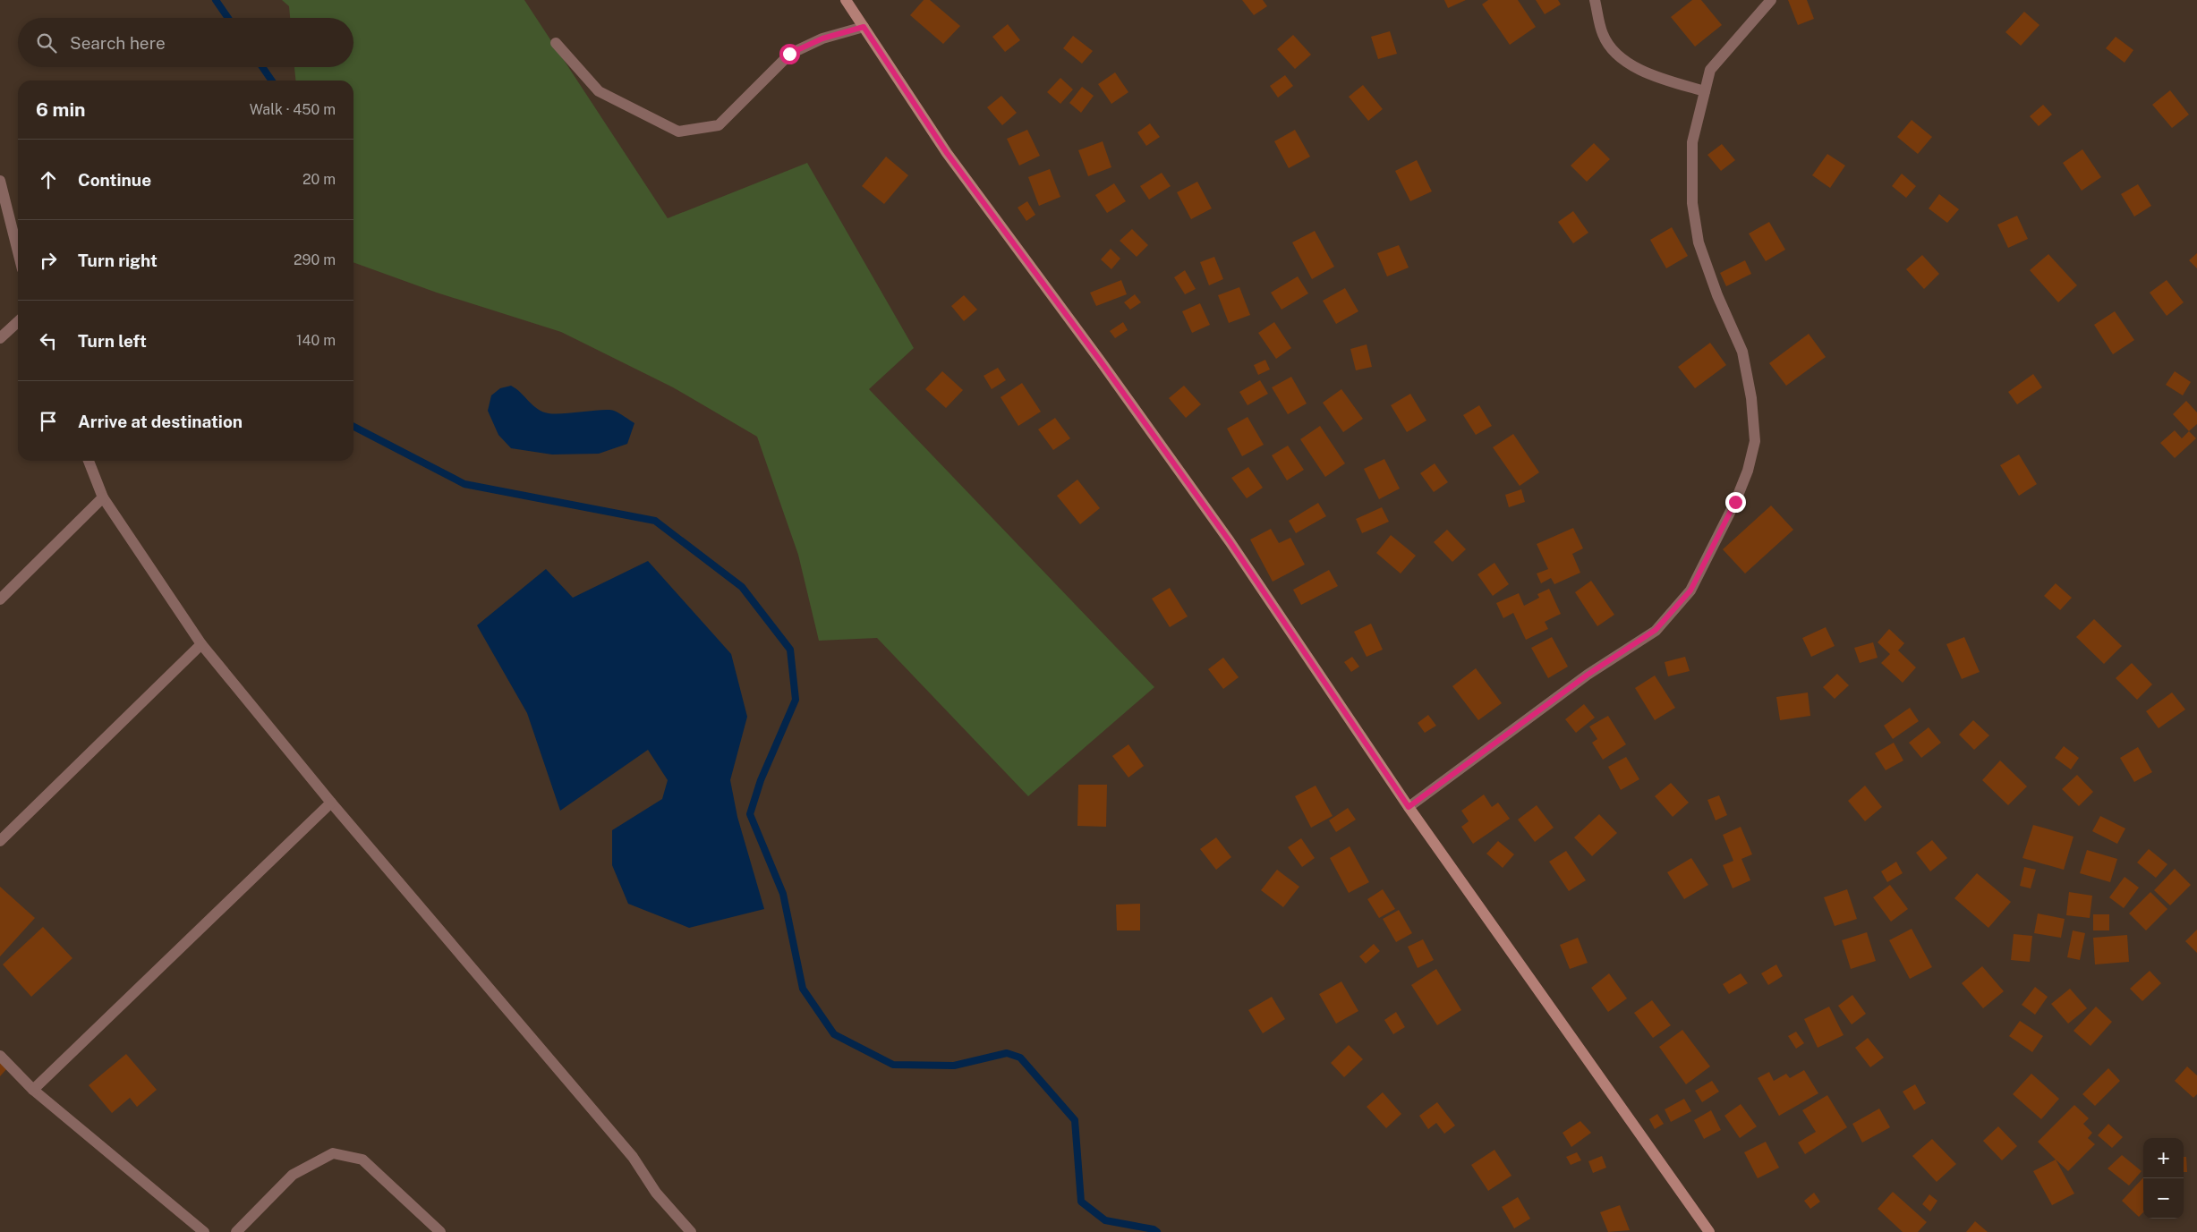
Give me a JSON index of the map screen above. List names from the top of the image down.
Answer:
{
  "page": {
    "search": "Search here",
    "heading": ["6 min", "Walk · 450 m"],
    "list": [
      ["Continue", "20 m"],
      ["Turn right", "290 m"],
      ["Turn left", "140 m"],
      "Arrive at destination"
    ],
    "map_buttons": ["+", "−"]
  }
}
